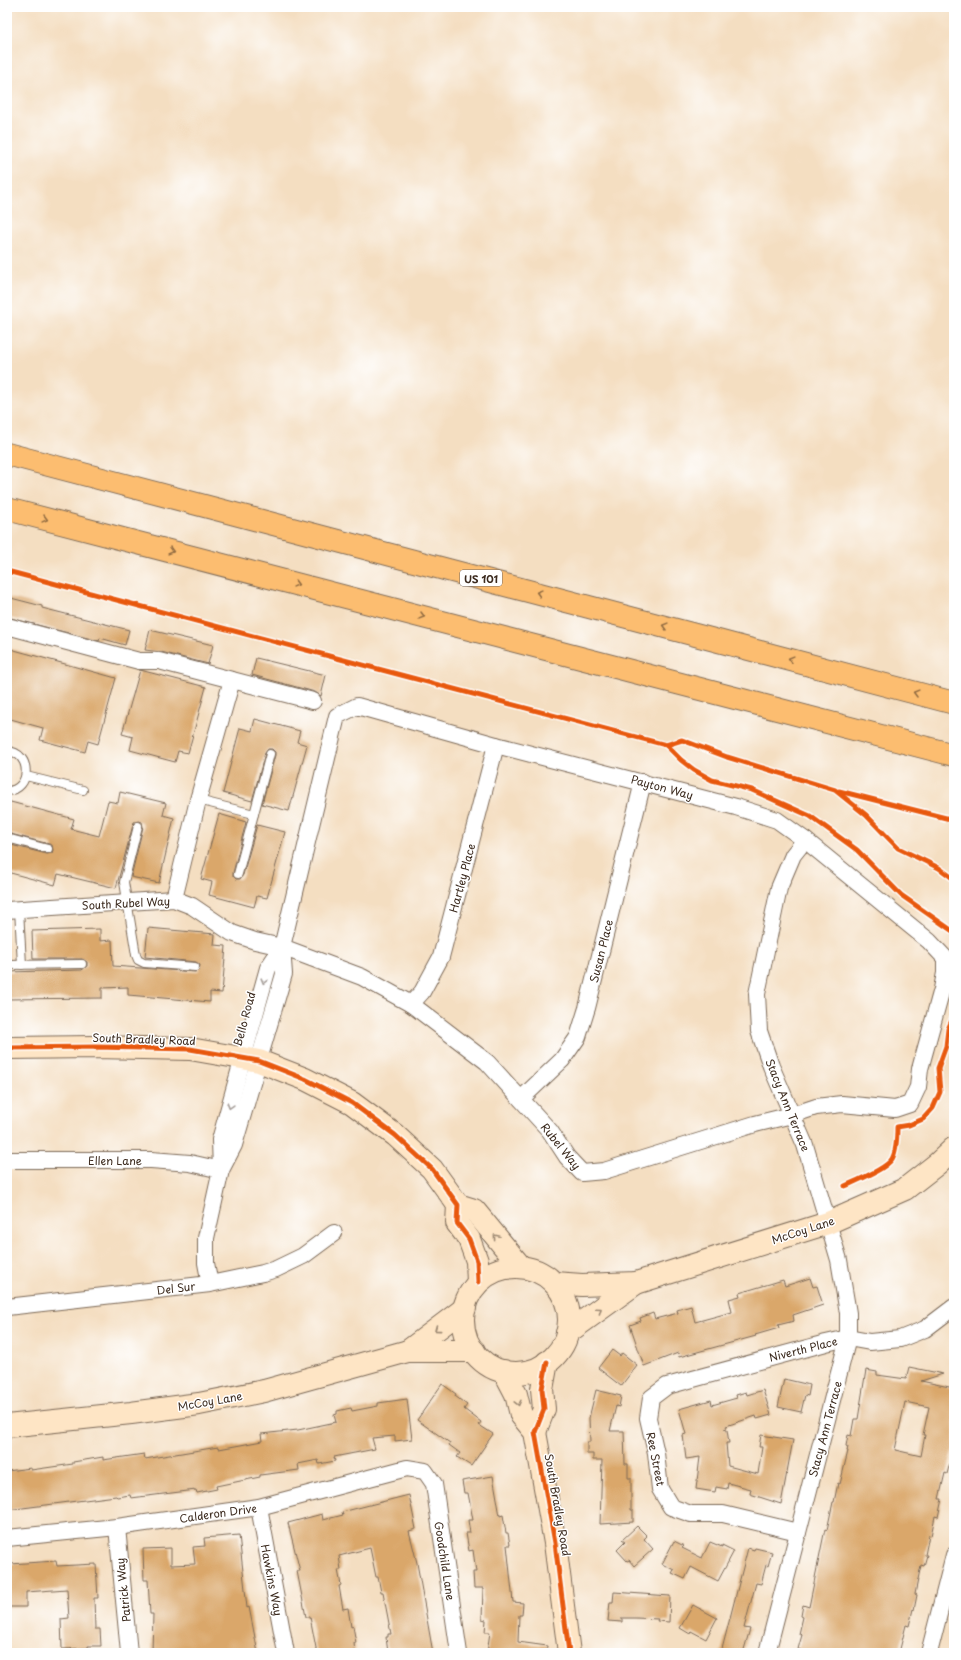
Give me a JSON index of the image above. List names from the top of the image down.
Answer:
{
  "streets": {
    "highway": ["US 101"],
    "street": [
      "Payton Way",
      "Hartley Place",
      "South Rubel Way",
      "Susan Place",
      "South Bradley Road",
      "Stacy Ann Terrace",
      "Rubel Way",
      "Ellen Lane",
      "McCoy Lane",
      "Del Sur",
      "Niverth Place",
      "Ree Street",
      "Calderon Drive",
      "Goodchild Lane",
      "Hawkins Way",
      "Patrick Way"
    ]
  },
  "crossings": [
    ["Payton Way", "Hartley Place"],
    ["Payton Way", "South Rubel Way"],
    ["Payton Way", "Susan Place"],
    ["Payton Way", "Stacy Ann Terrace"],
    ["Payton Way", "Rubel Way"],
    ["Hartley Place", "Rubel Way"],
    ["South Rubel Way", "Rubel Way"],
    ["Susan Place", "Rubel Way"],
    ["Stacy Ann Terrace", "Rubel Way"],
    ["Stacy Ann Terrace", "McCoy Lane"],
    ["Stacy Ann Terrace", "Niverth Place"],
    ["Stacy Ann Terrace", "Ree Street"],
    ["Niverth Place", "Ree Street"],
    ["Calderon Drive", "Goodchild Lane"],
    ["Calderon Drive", "Hawkins Way"],
    ["Calderon Drive", "Patrick Way"]
  ]
}
